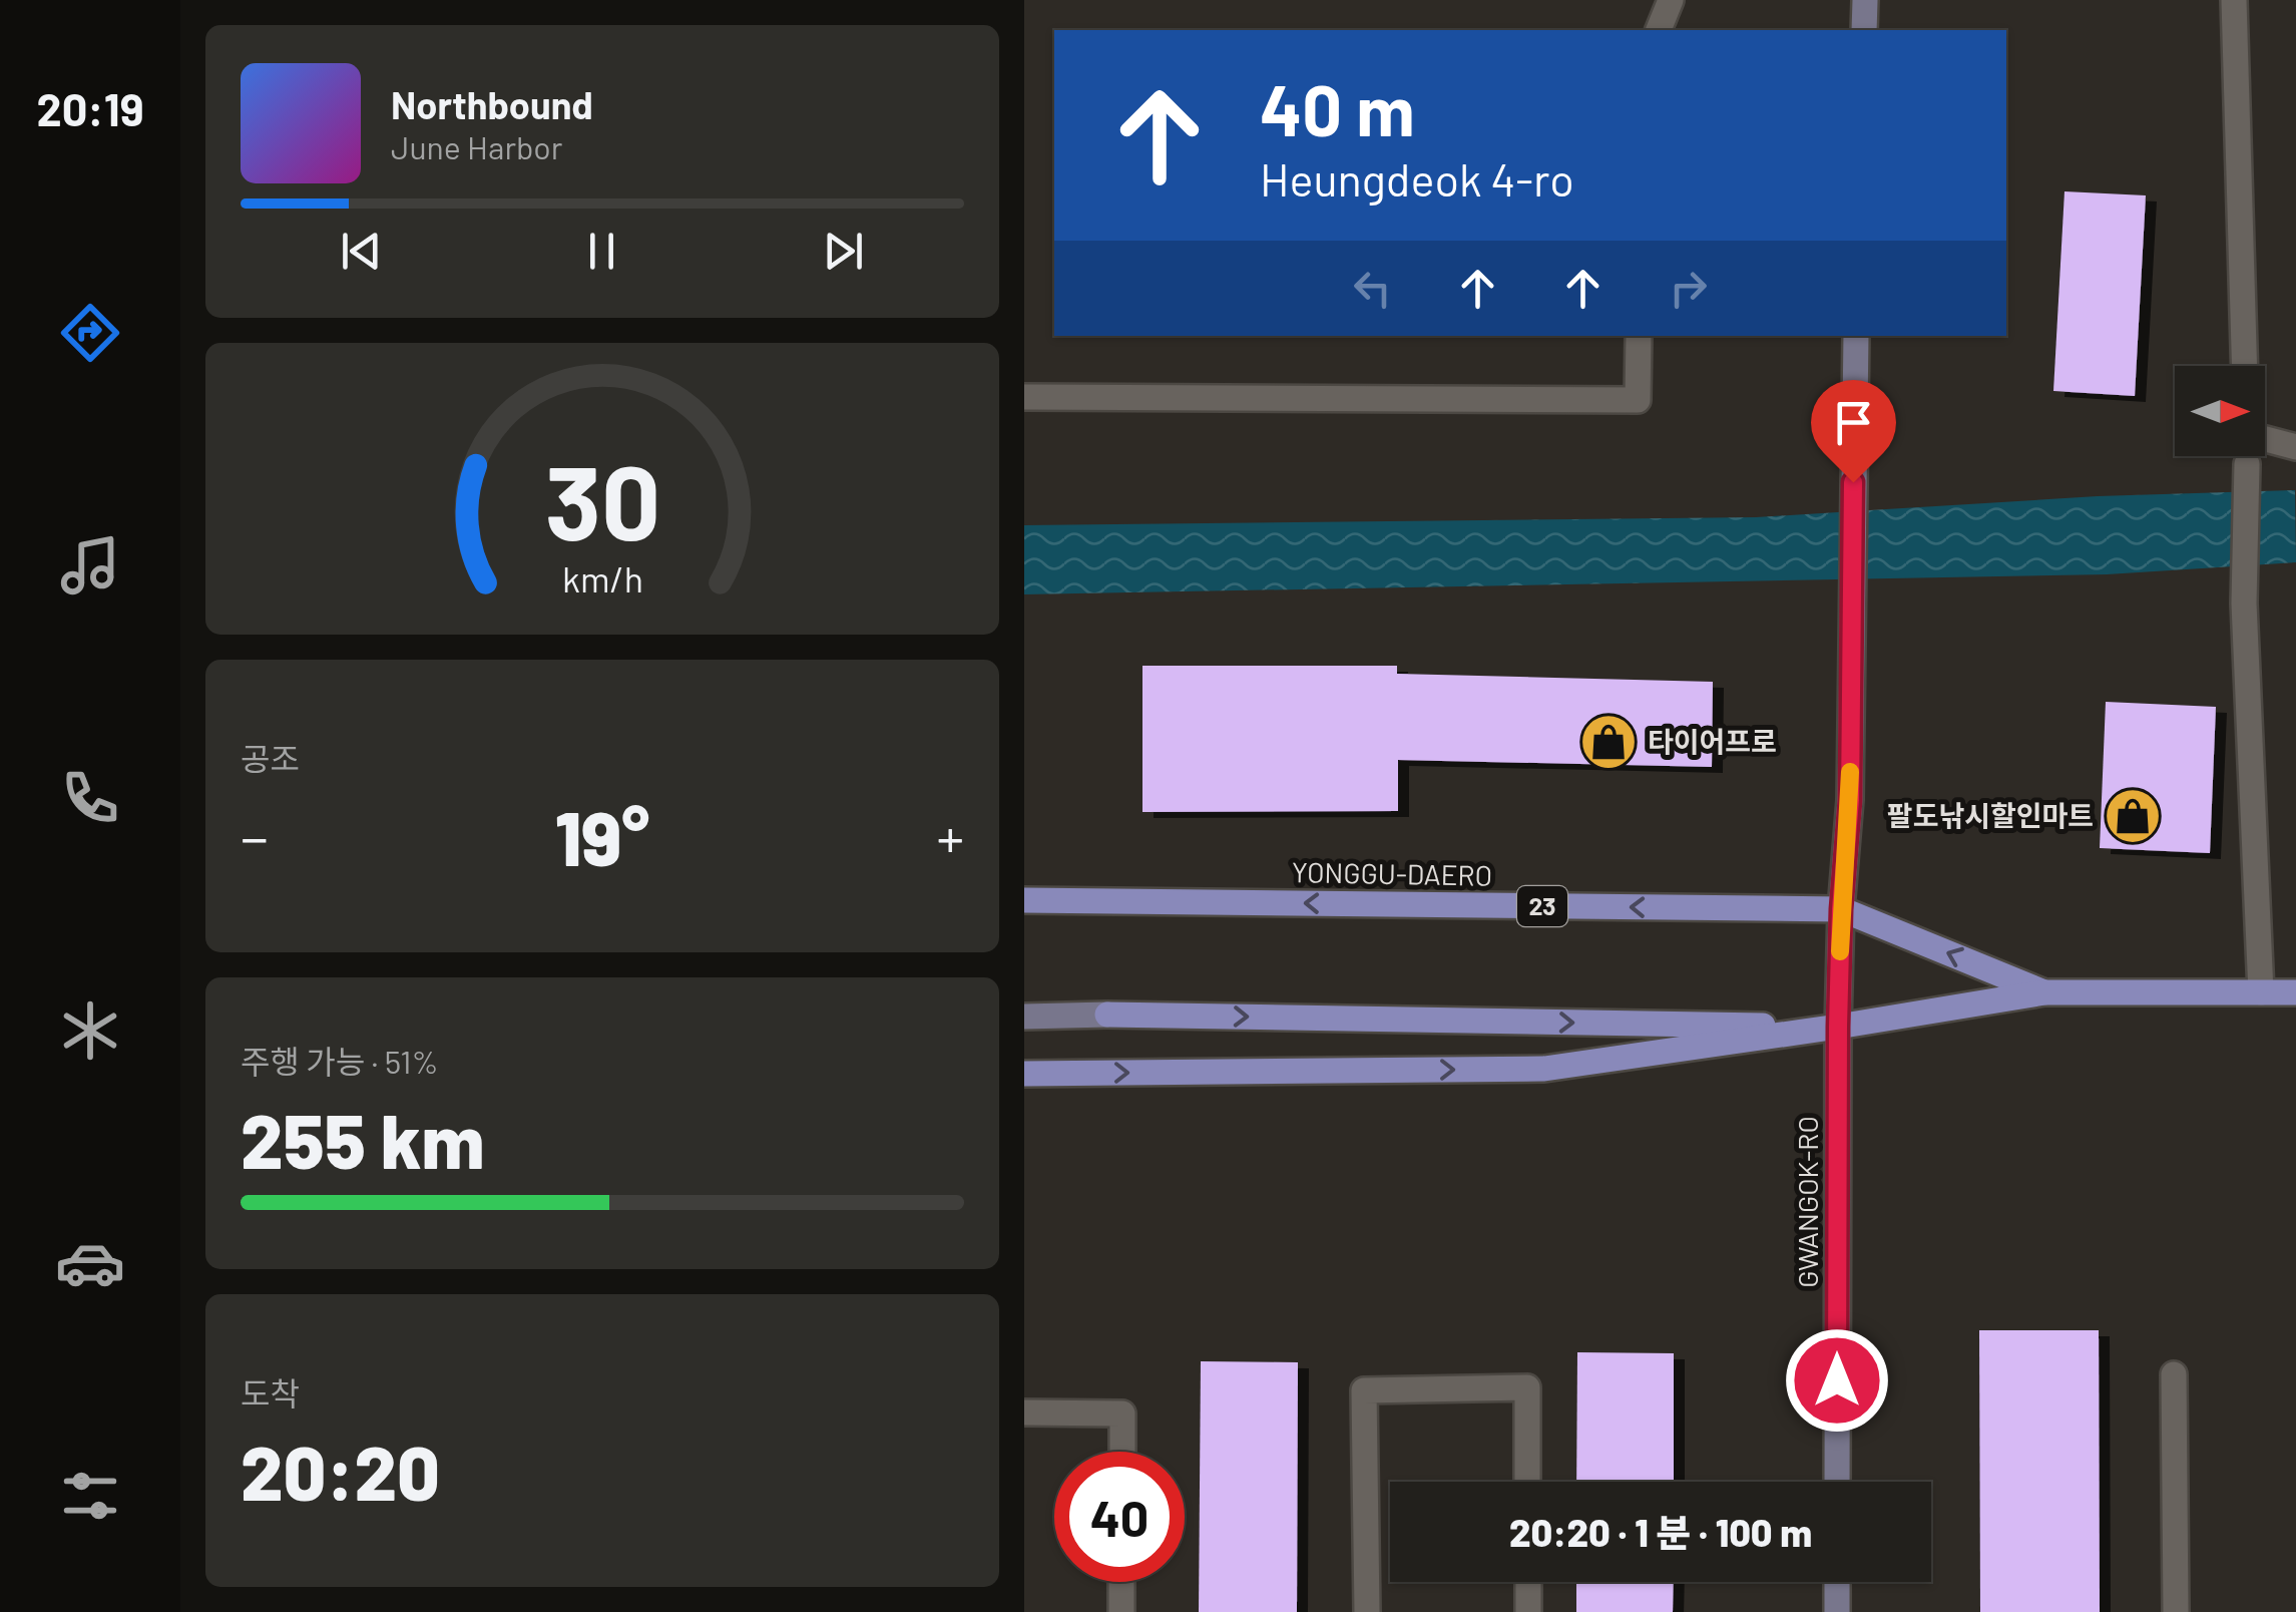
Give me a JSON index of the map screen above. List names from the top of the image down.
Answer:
{
  "streets": {
    "main road": ["YONGGU-DAERO", "23"],
    "street": ["GWANGOK-RO"]
  },
  "crossings": [
    ["YONGGU-DAERO", "GWANGOK-RO"]
  ],
  "places": {
    "shop": ["타이어프로", "팔도낚시할인마트"]
  },
  "north": "right",
  "page": {
    "tabs": "20:19",
    "turn": ["40 m", "Heungdeok 4-ro"],
    "song": ["Northbound", "June Harbor"],
    "tile": [
      "공조",
      ["주행 가능 · 51%", "255 km"],
      ["도착", "20:20"]
    ],
    "heat": ["−", "19°", "+"],
    "limit": "40",
    "trip": "20:20 · 1 분 · 100 m",
    "gauge": ["30", "km/h"]
  }
}
